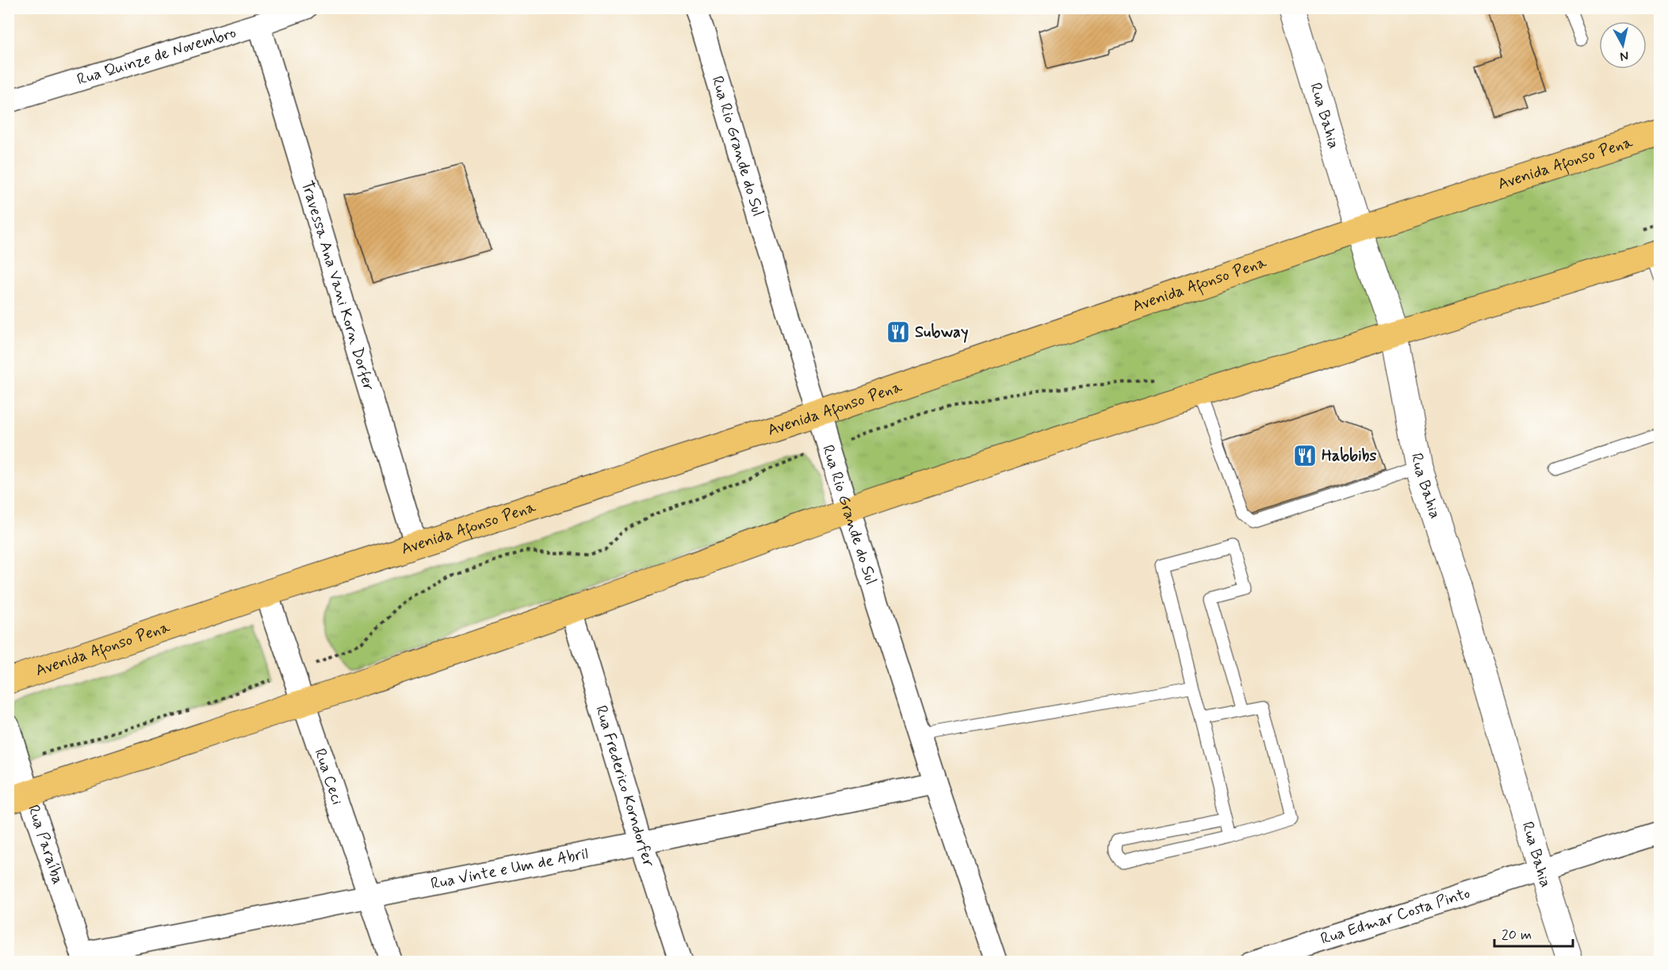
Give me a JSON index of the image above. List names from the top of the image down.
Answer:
{
  "streets": {
    "main road": ["Avenida Afonso Pena"],
    "street": [
      "Rua Quinze de Novembro",
      "Rua Bahia",
      "Rua Rio Grande do Sul",
      "Travessa Ana Vani Korn Dorfer",
      "Rua Ceci",
      "Rua Frederico Korndorfer",
      "Rua Paraíba",
      "Rua Vinte e Um de Abril",
      "Rua Edmar Costa Pinto"
    ]
  },
  "crossings": [
    ["Rua Quinze de Novembro", "Travessa Ana Vani Korn Dorfer"],
    ["Rua Bahia", "Avenida Afonso Pena"],
    ["Rua Bahia", "Rua Edmar Costa Pinto"],
    ["Rua Rio Grande do Sul", "Avenida Afonso Pena"],
    ["Rua Rio Grande do Sul", "Rua Vinte e Um de Abril"],
    ["Avenida Afonso Pena", "Travessa Ana Vani Korn Dorfer"],
    ["Avenida Afonso Pena", "Rua Ceci"],
    ["Rua Ceci", "Rua Vinte e Um de Abril"],
    ["Rua Frederico Korndorfer", "Rua Vinte e Um de Abril"],
    ["Rua Paraíba", "Rua Vinte e Um de Abril"]
  ],
  "places": {
    "restaurant": ["Subway", "Habbibs"]
  },
  "scale_bar": "20 m",
  "north": "bottom"
}
